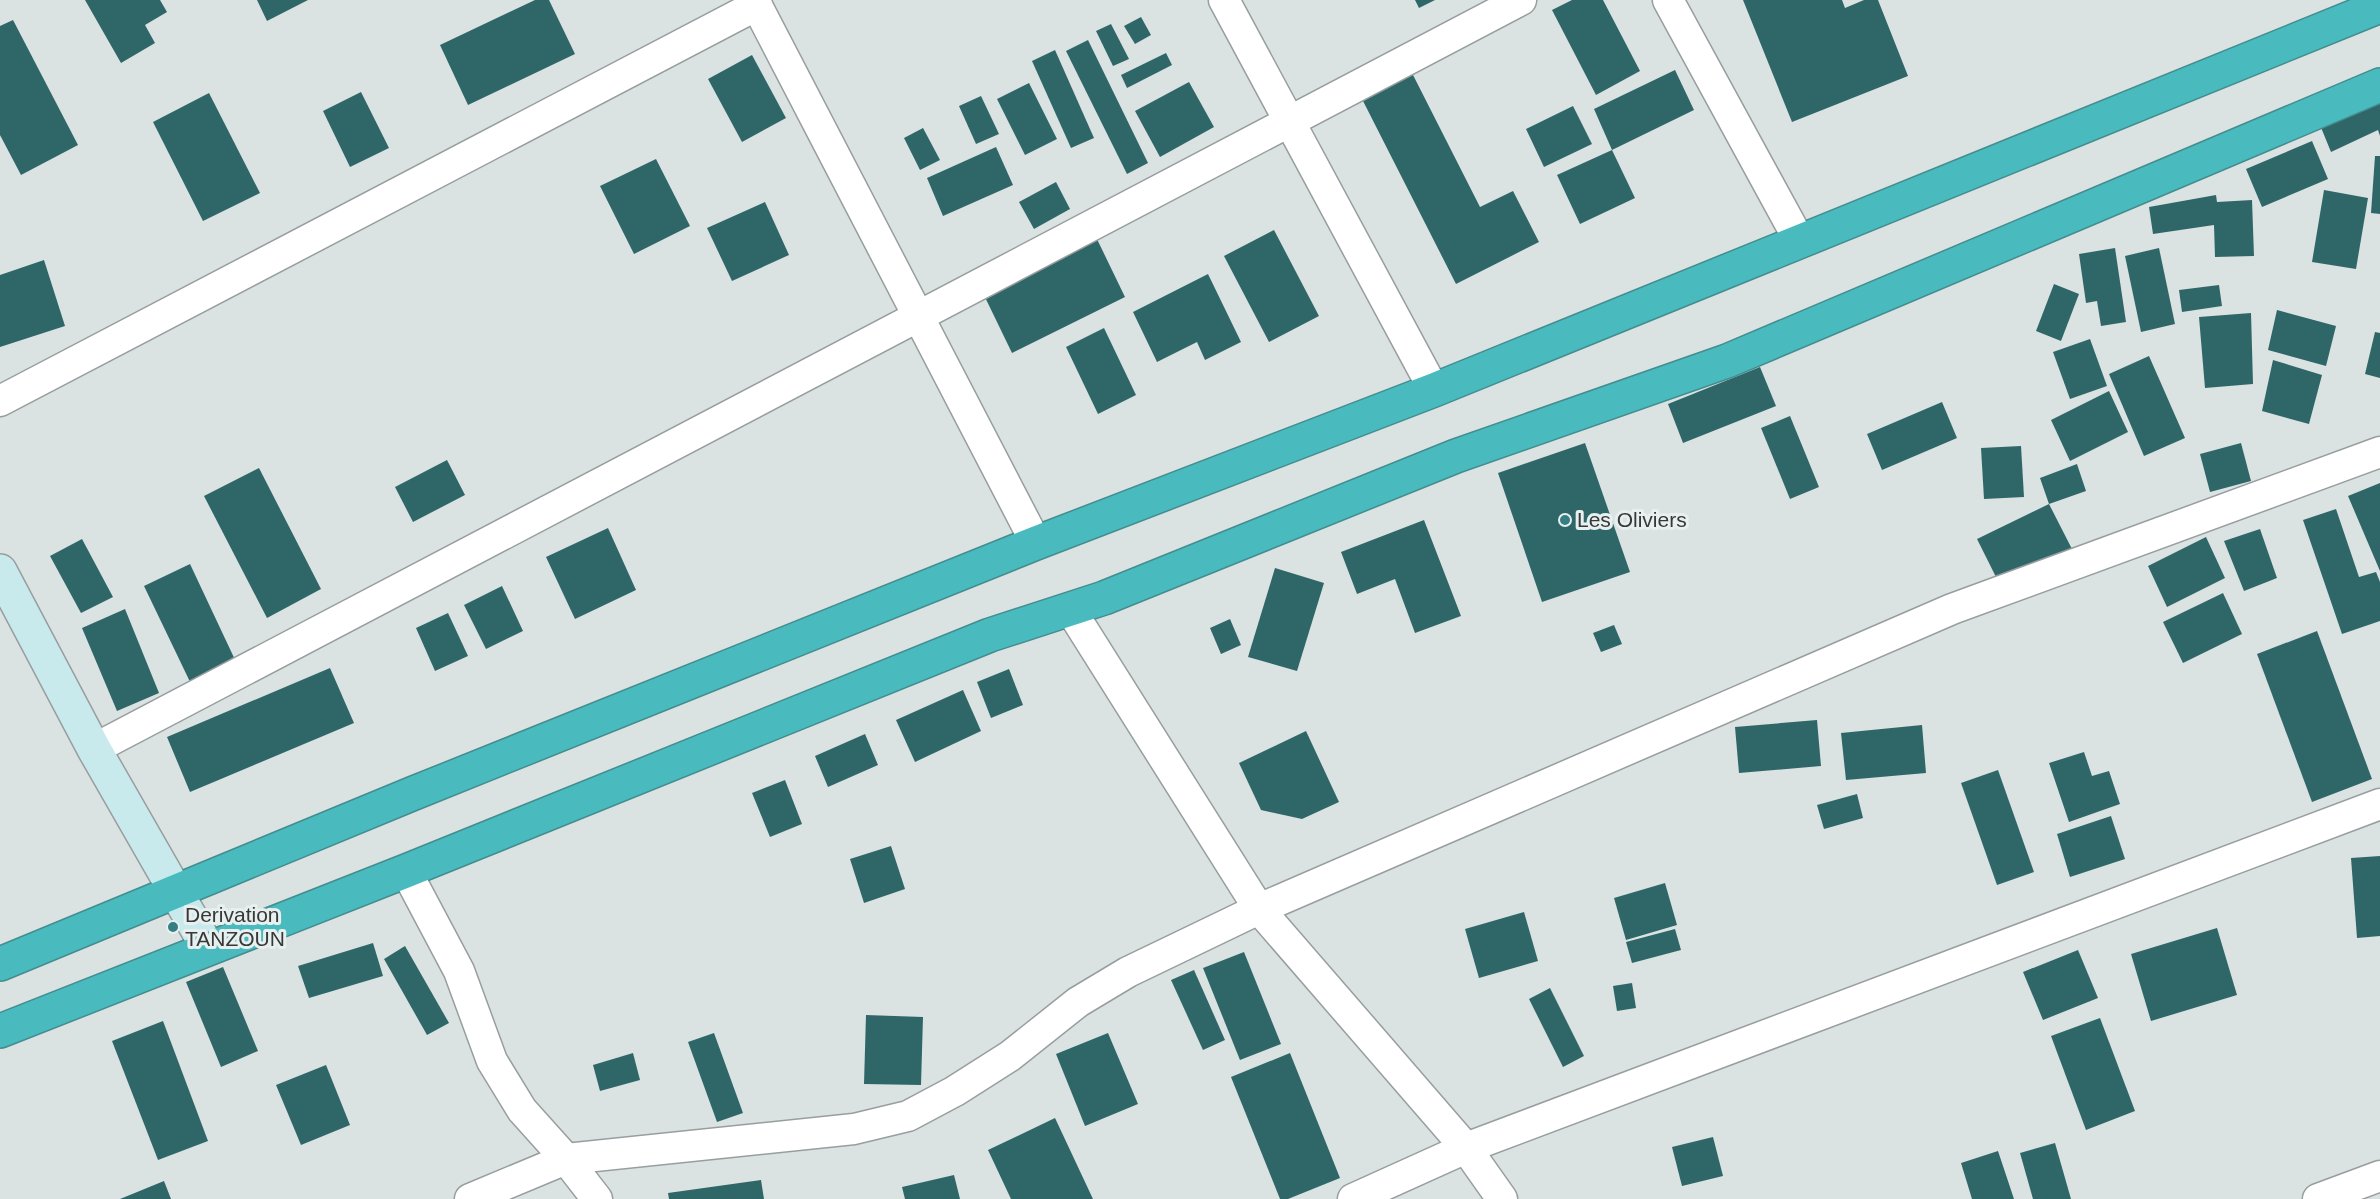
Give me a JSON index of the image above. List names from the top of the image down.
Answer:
{
  "places": ["Les Oliviers", "Derivation TANZOUN"]
}
